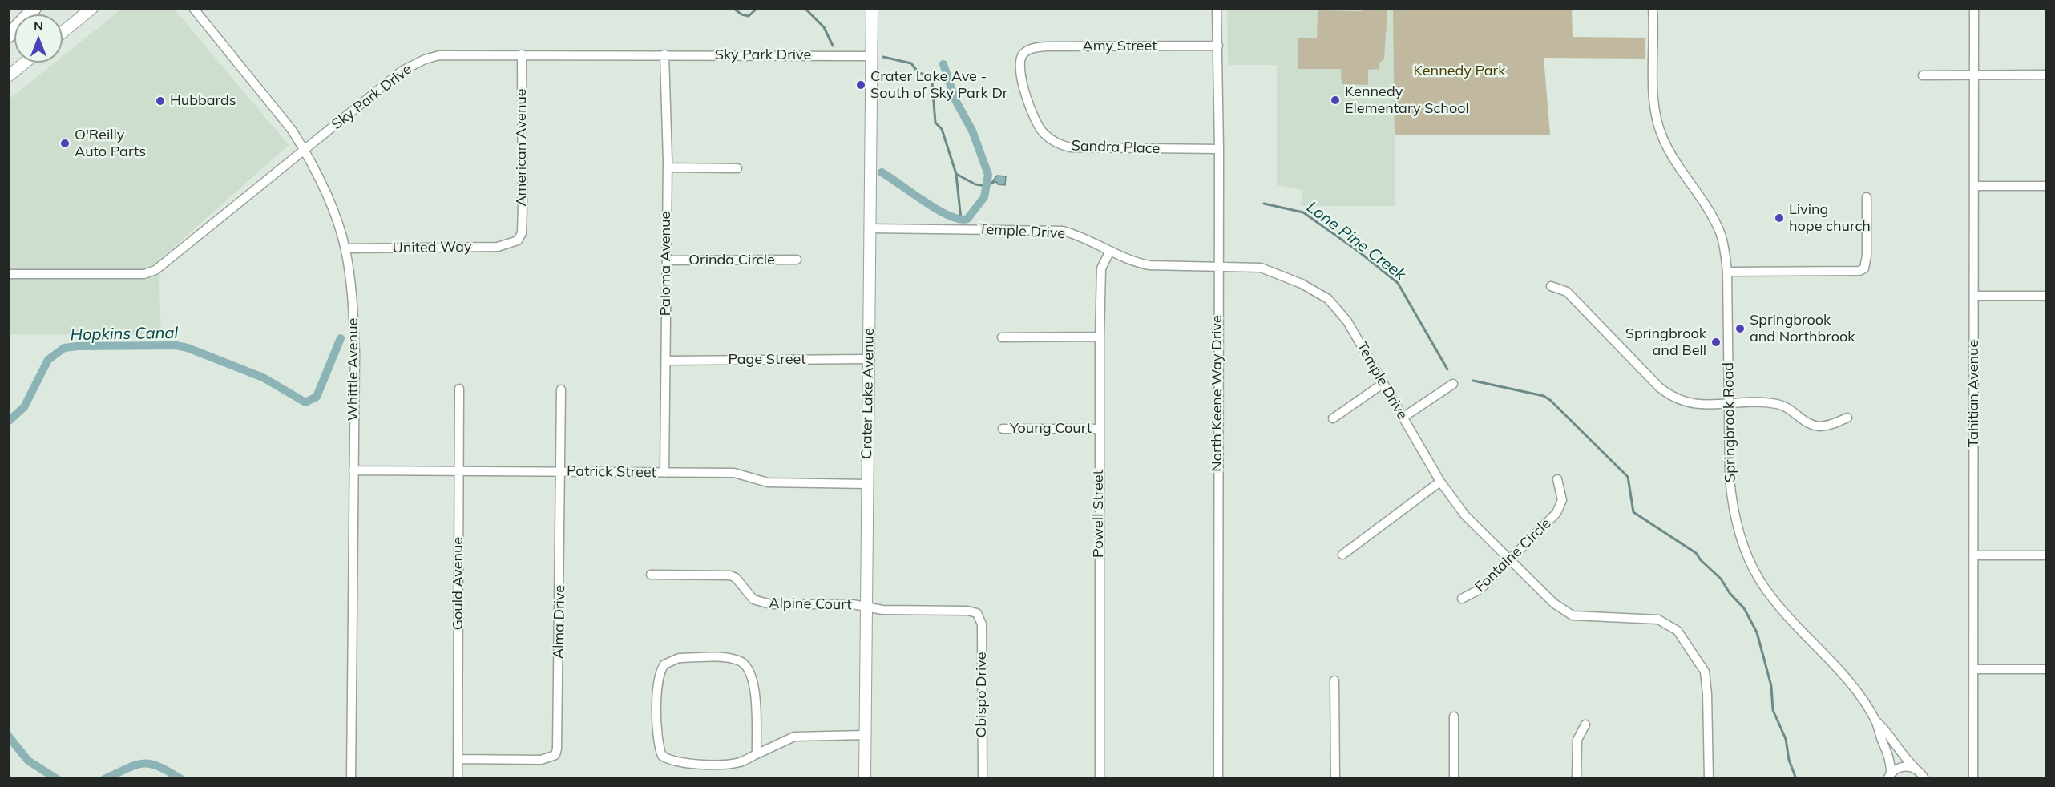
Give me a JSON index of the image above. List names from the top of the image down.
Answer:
{
  "streets": {
    "main road": ["Crater Lake Avenue"],
    "street": [
      "Amy Street",
      "Sky Park Drive",
      "American Avenue",
      "Sandra Place",
      "Temple Drive",
      "United Way",
      "Orinda Circle",
      "Paloma Avenue",
      "Page Street",
      "Whittle Avenue",
      "North Keene Way Drive",
      "Tahitian Avenue",
      "Springbrook Road",
      "Young Court",
      "Patrick Street",
      "Powell Street",
      "Fontaine Circle",
      "Gould Avenue",
      "Alpine Court",
      "Alma Drive",
      "Obispo Drive"
    ]
  },
  "crossings": [
    ["Amy Street", "Sandra Place"],
    ["Amy Street", "North Keene Way Drive"],
    ["Sky Park Drive", "American Avenue"],
    ["Sky Park Drive", "Paloma Avenue"],
    ["Sky Park Drive", "Whittle Avenue"],
    ["Sky Park Drive", "Crater Lake Avenue"],
    ["American Avenue", "United Way"],
    ["Sandra Place", "North Keene Way Drive"],
    ["Temple Drive", "Crater Lake Avenue"],
    ["Temple Drive", "North Keene Way Drive"],
    ["Temple Drive", "Powell Street"],
    ["Temple Drive", "Fontaine Circle"],
    ["United Way", "Whittle Avenue"],
    ["Orinda Circle", "Paloma Avenue"],
    ["Paloma Avenue", "Page Street"],
    ["Paloma Avenue", "Patrick Street"],
    ["Page Street", "Crater Lake Avenue"],
    ["Whittle Avenue", "Patrick Street"],
    ["Crater Lake Avenue", "Patrick Street"],
    ["Crater Lake Avenue", "Alpine Court"],
    ["Young Court", "Powell Street"],
    ["Patrick Street", "Gould Avenue"],
    ["Patrick Street", "Alma Drive"],
    ["Gould Avenue", "Alma Drive"],
    ["Alpine Court", "Obispo Drive"]
  ],
  "water": ["Lone Pine Creek", "Hopkins Canal"],
  "parks": ["Kennedy Park"],
  "places": [
    "Crater Lake Ave - South of Sky Park Dr",
    "Kennedy Elementary School",
    "Hubbards",
    "O'Reilly Auto Parts",
    "Living hope church",
    "Springbrook and Northbrook",
    "Springbrook and Bell"
  ],
  "north": "top"
}
